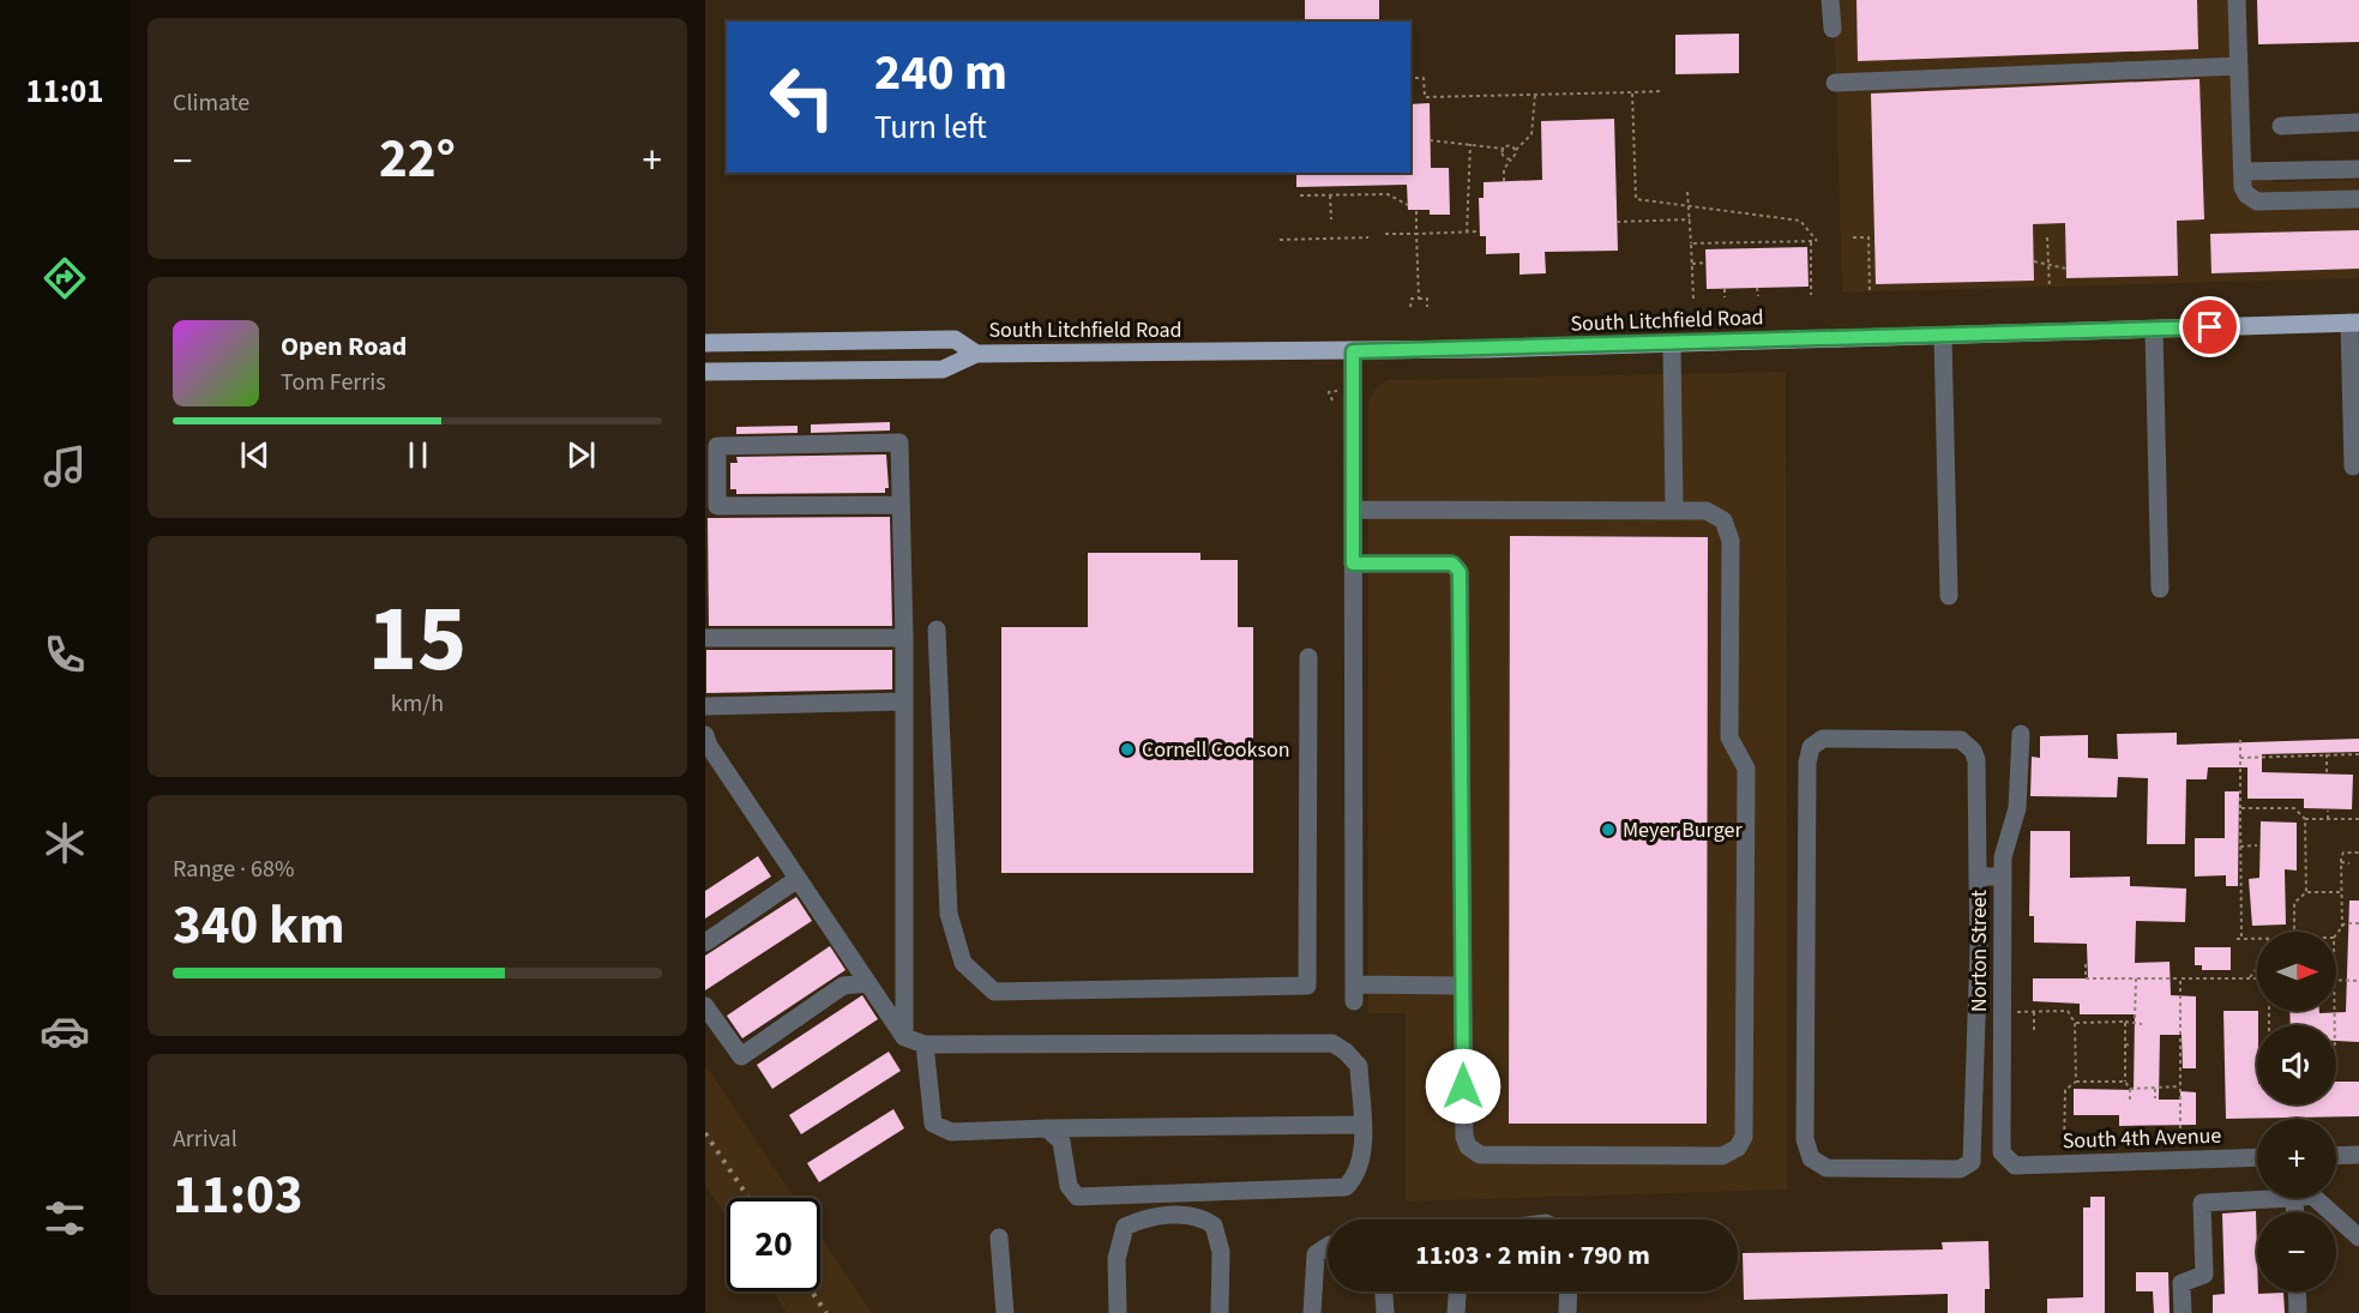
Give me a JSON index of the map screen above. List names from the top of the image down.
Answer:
{
  "streets": {
    "main road": ["South Litchfield Road"],
    "street": ["Norton Street", "South 4th Avenue"]
  },
  "crossings": [
    ["Norton Street", "South 4th Avenue"]
  ],
  "places": ["Cornell Cookson", "Meyer Burger"],
  "north": "right",
  "page": {
    "tabs": "11:01",
    "tile": [
      "Climate",
      ["15", "km/h"],
      ["Range · 68%", "340 km"],
      ["Arrival", "11:03"]
    ],
    "turn": ["240 m", "Turn left"],
    "heat": ["−", "22°", "+"],
    "song": ["Open Road", "Tom Ferris"],
    "map_buttons": ["+", "−"],
    "limit": "20",
    "trip": "11:03 · 2 min · 790 m"
  }
}
